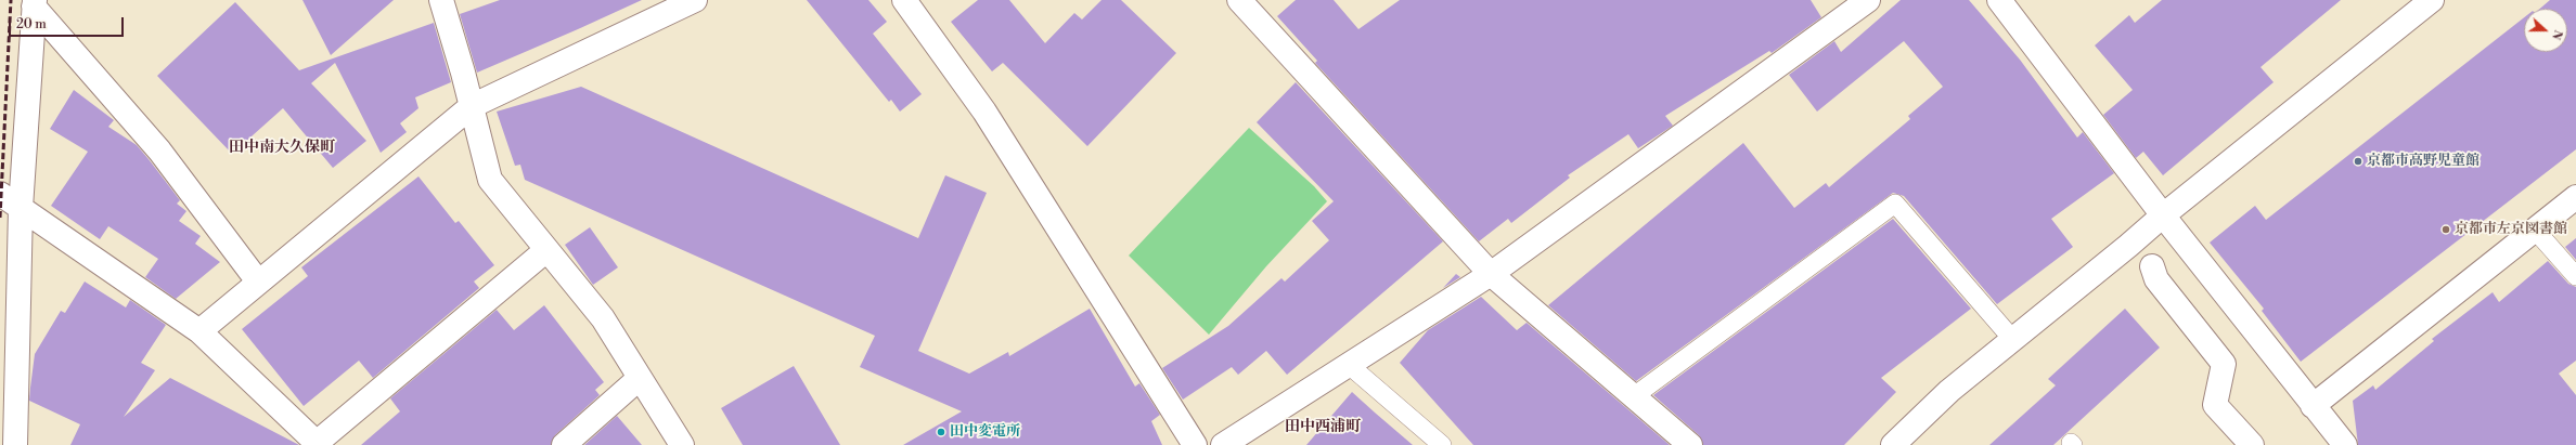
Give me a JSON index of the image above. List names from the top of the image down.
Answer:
{
  "districts": ["田中南大久保町", "田中西浦町"],
  "places": ["京都市高野児童館", "京都市左京図書館", "田中変電所"],
  "scale_bar": "20 m",
  "north": "right"
}
